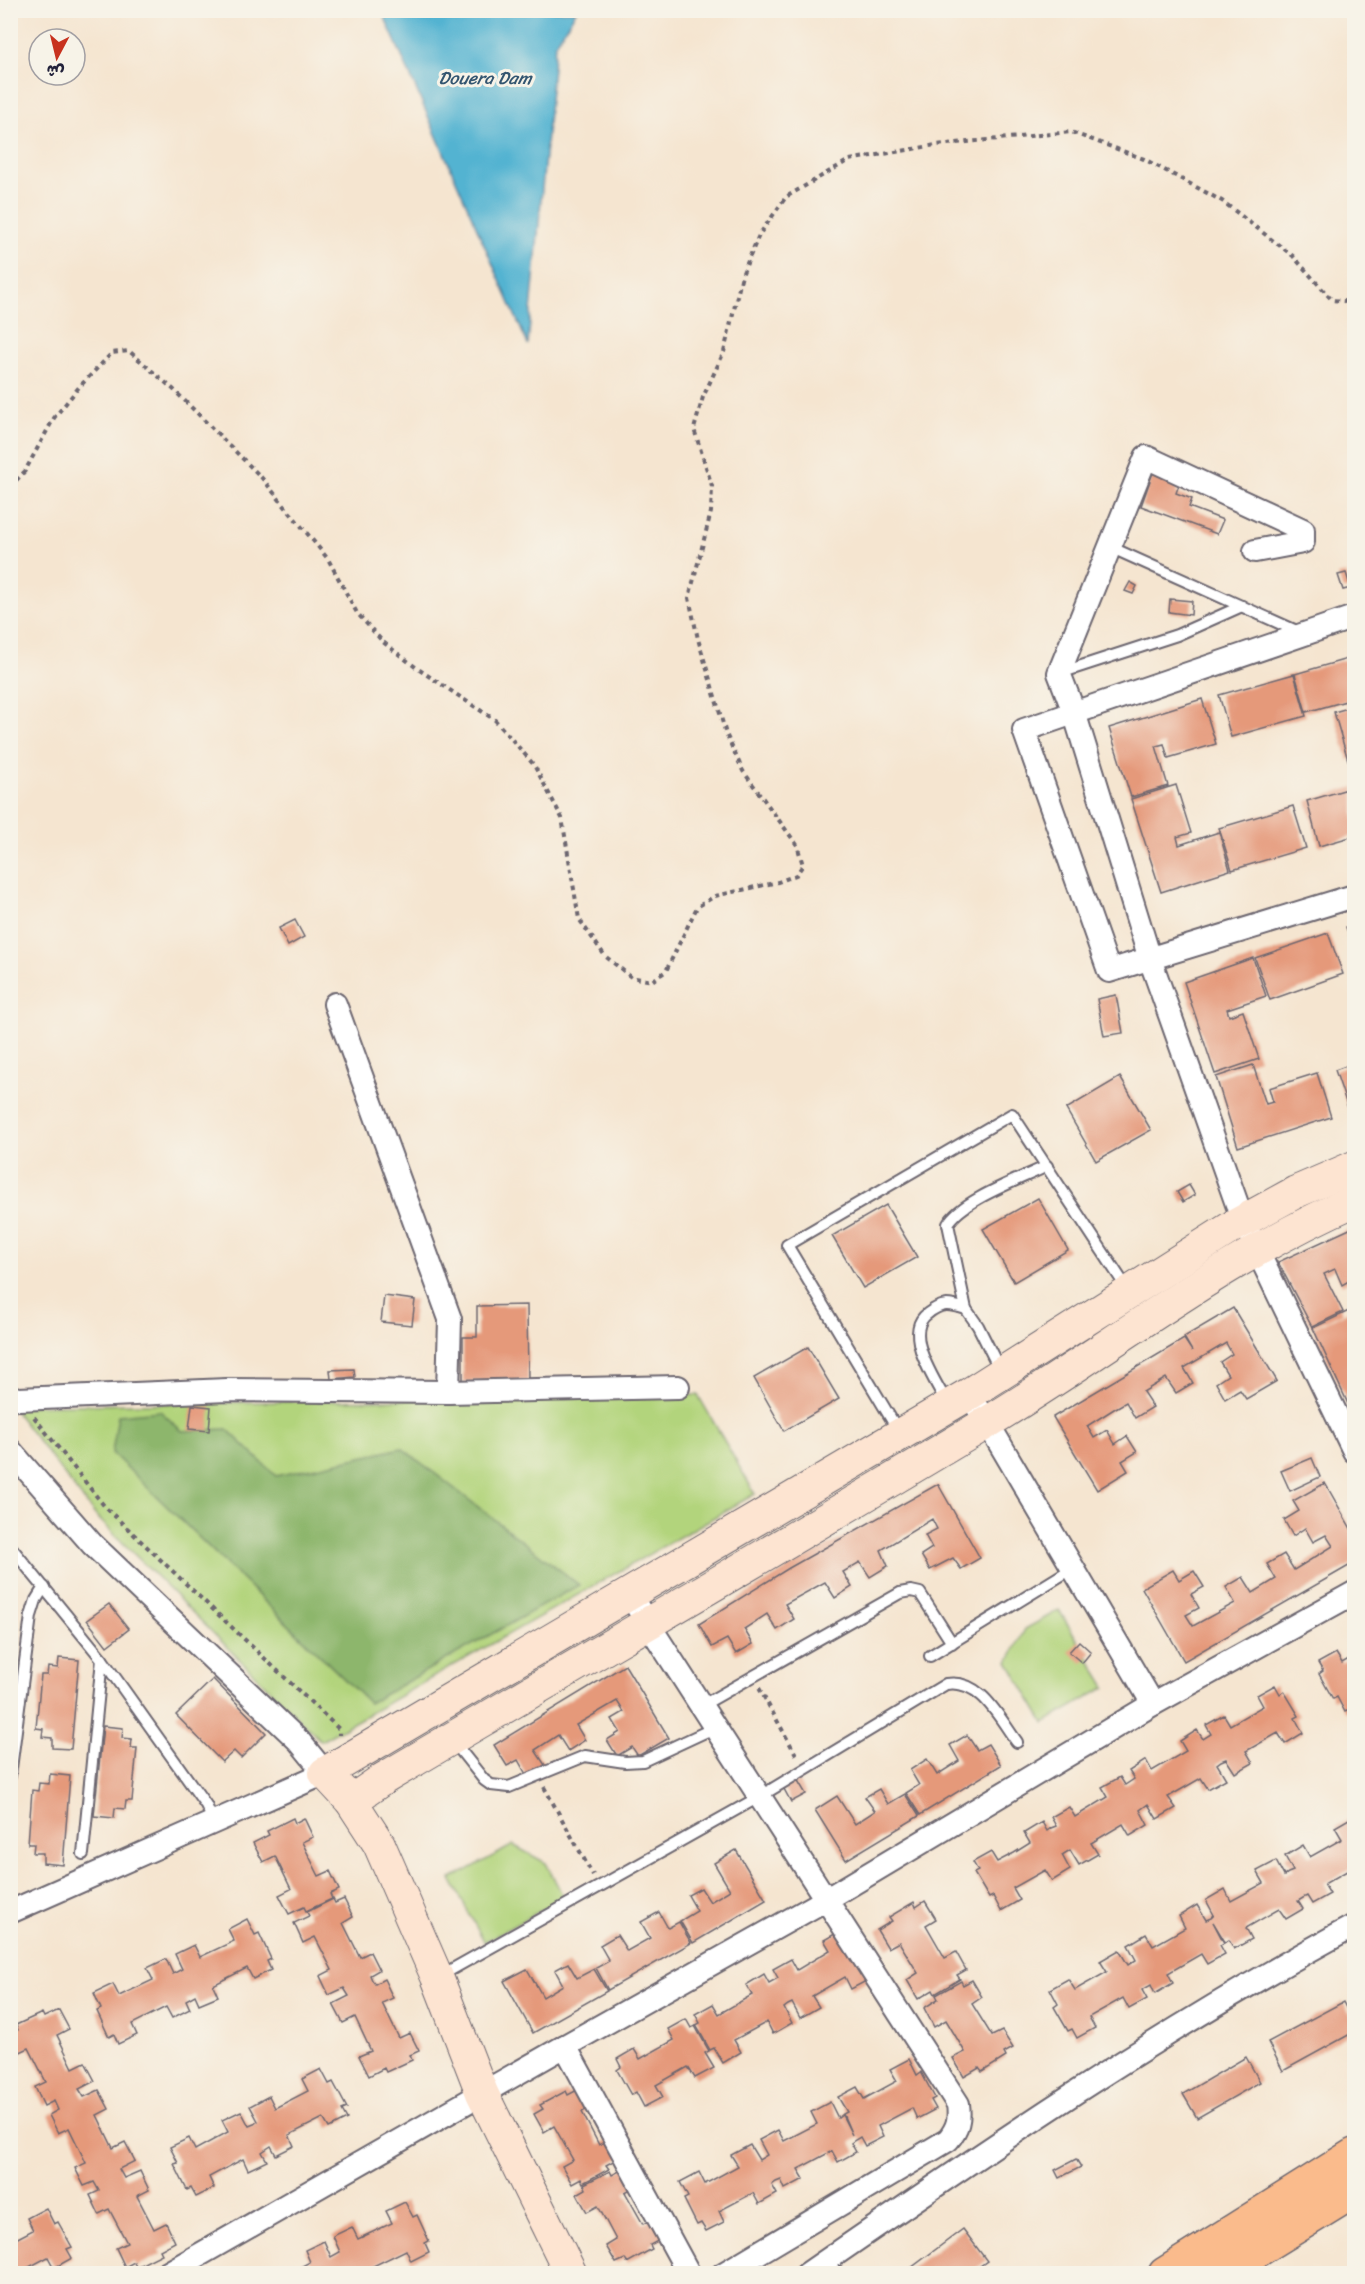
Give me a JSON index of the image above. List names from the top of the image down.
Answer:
{
  "water": ["Douera Dam"],
  "north": "bottom"
}
